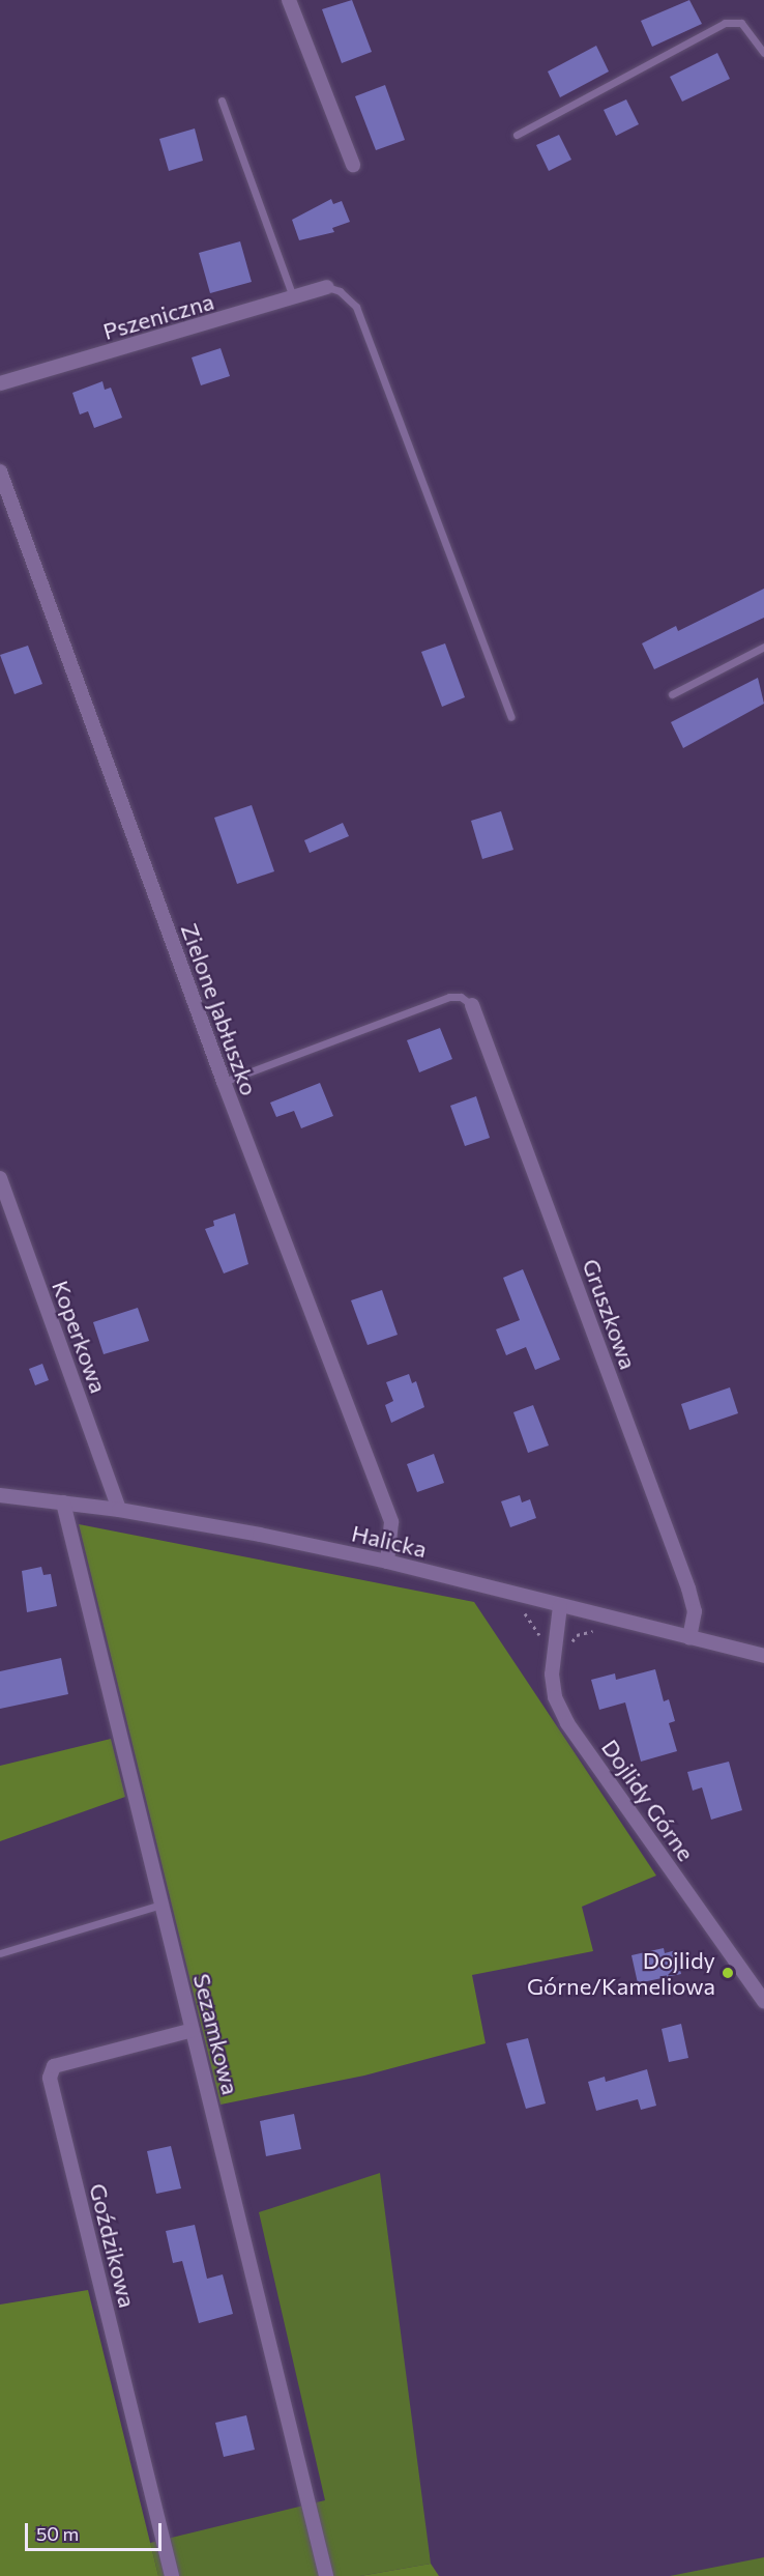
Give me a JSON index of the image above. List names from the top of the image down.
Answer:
{
  "streets": {
    "street": [
      "Pszeniczna",
      "Zielone Jabłuszko",
      "Gruszkowa",
      "Koperkowa",
      "Halicka",
      "Dojlidy Górne",
      "Sezamkowa",
      "Goździkowa"
    ]
  },
  "crossings": [
    ["Zielone Jabłuszko", "Halicka"],
    ["Gruszkowa", "Halicka"],
    ["Koperkowa", "Halicka"],
    ["Halicka", "Dojlidy Górne"],
    ["Halicka", "Sezamkowa"],
    ["Sezamkowa", "Goździkowa"]
  ],
  "places": ["Dojlidy Górne/Kameliowa"],
  "scale_bar": "50 m"
}
